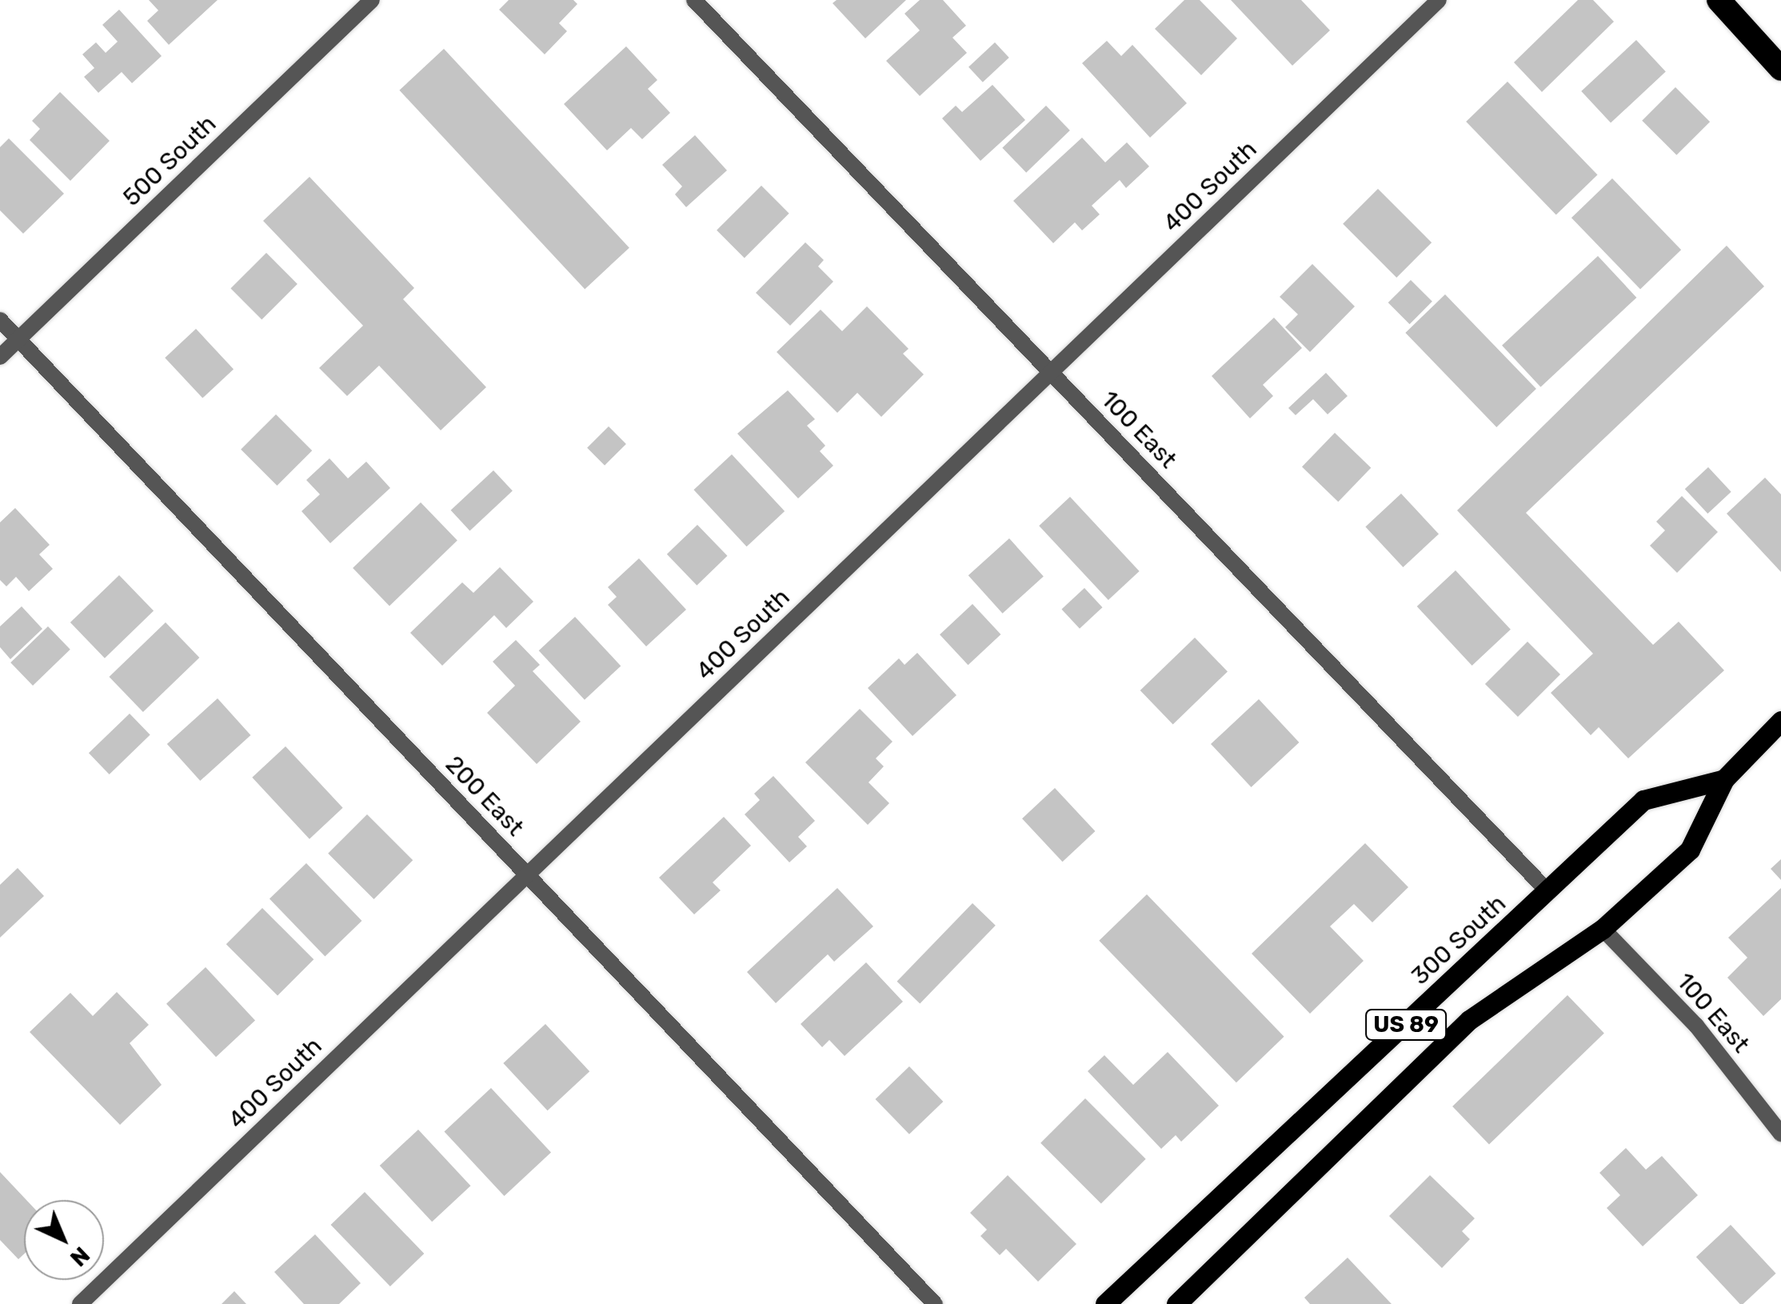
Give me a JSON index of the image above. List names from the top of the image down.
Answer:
{
  "streets": {
    "main road": ["300 South", "US 89"],
    "street": [
      "500 South",
      "400 South",
      "100 East",
      "200 East"
    ]
  },
  "crossings": [
    ["500 South", "200 East"],
    ["400 South", "100 East"],
    ["400 South", "200 East"],
    ["100 East", "300 South"],
    ["100 East", "US 89"],
    ["300 South", "US 89"]
  ],
  "north": "bottom right"
}
